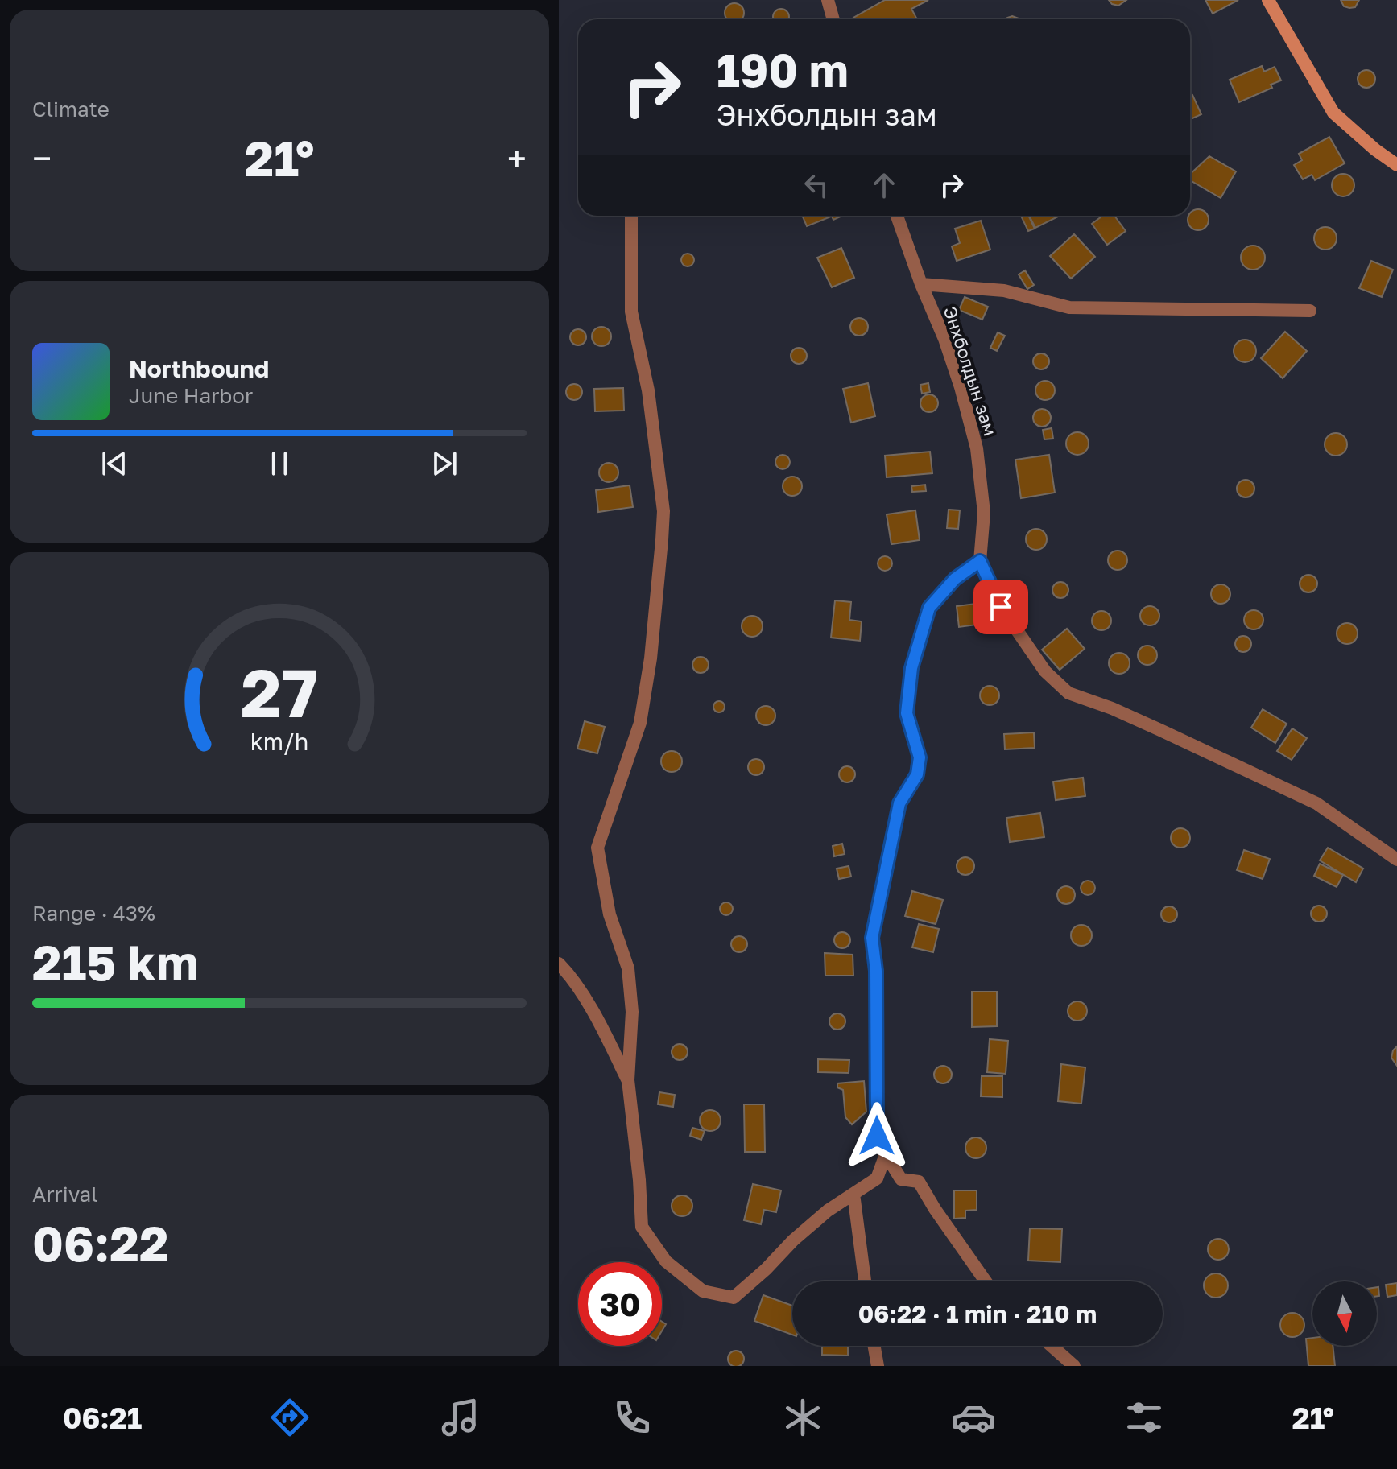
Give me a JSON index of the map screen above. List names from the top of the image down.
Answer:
{
  "streets": {
    "street": ["Энхболдын зам"]
  },
  "north": "bottom",
  "page": {
    "tile": [
      "Climate",
      ["Range · 43%", "215 km"],
      ["Arrival", "06:22"]
    ],
    "turn": ["190 m", "Энхболдын зам"],
    "heat": ["−", "21°", "+"],
    "song": ["Northbound", "June Harbor"],
    "limit": "30",
    "trip": "06:22 · 1 min · 210 m",
    "tabs": ["06:21", "21°"],
    "gauge": ["27", "km/h"]
  }
}
